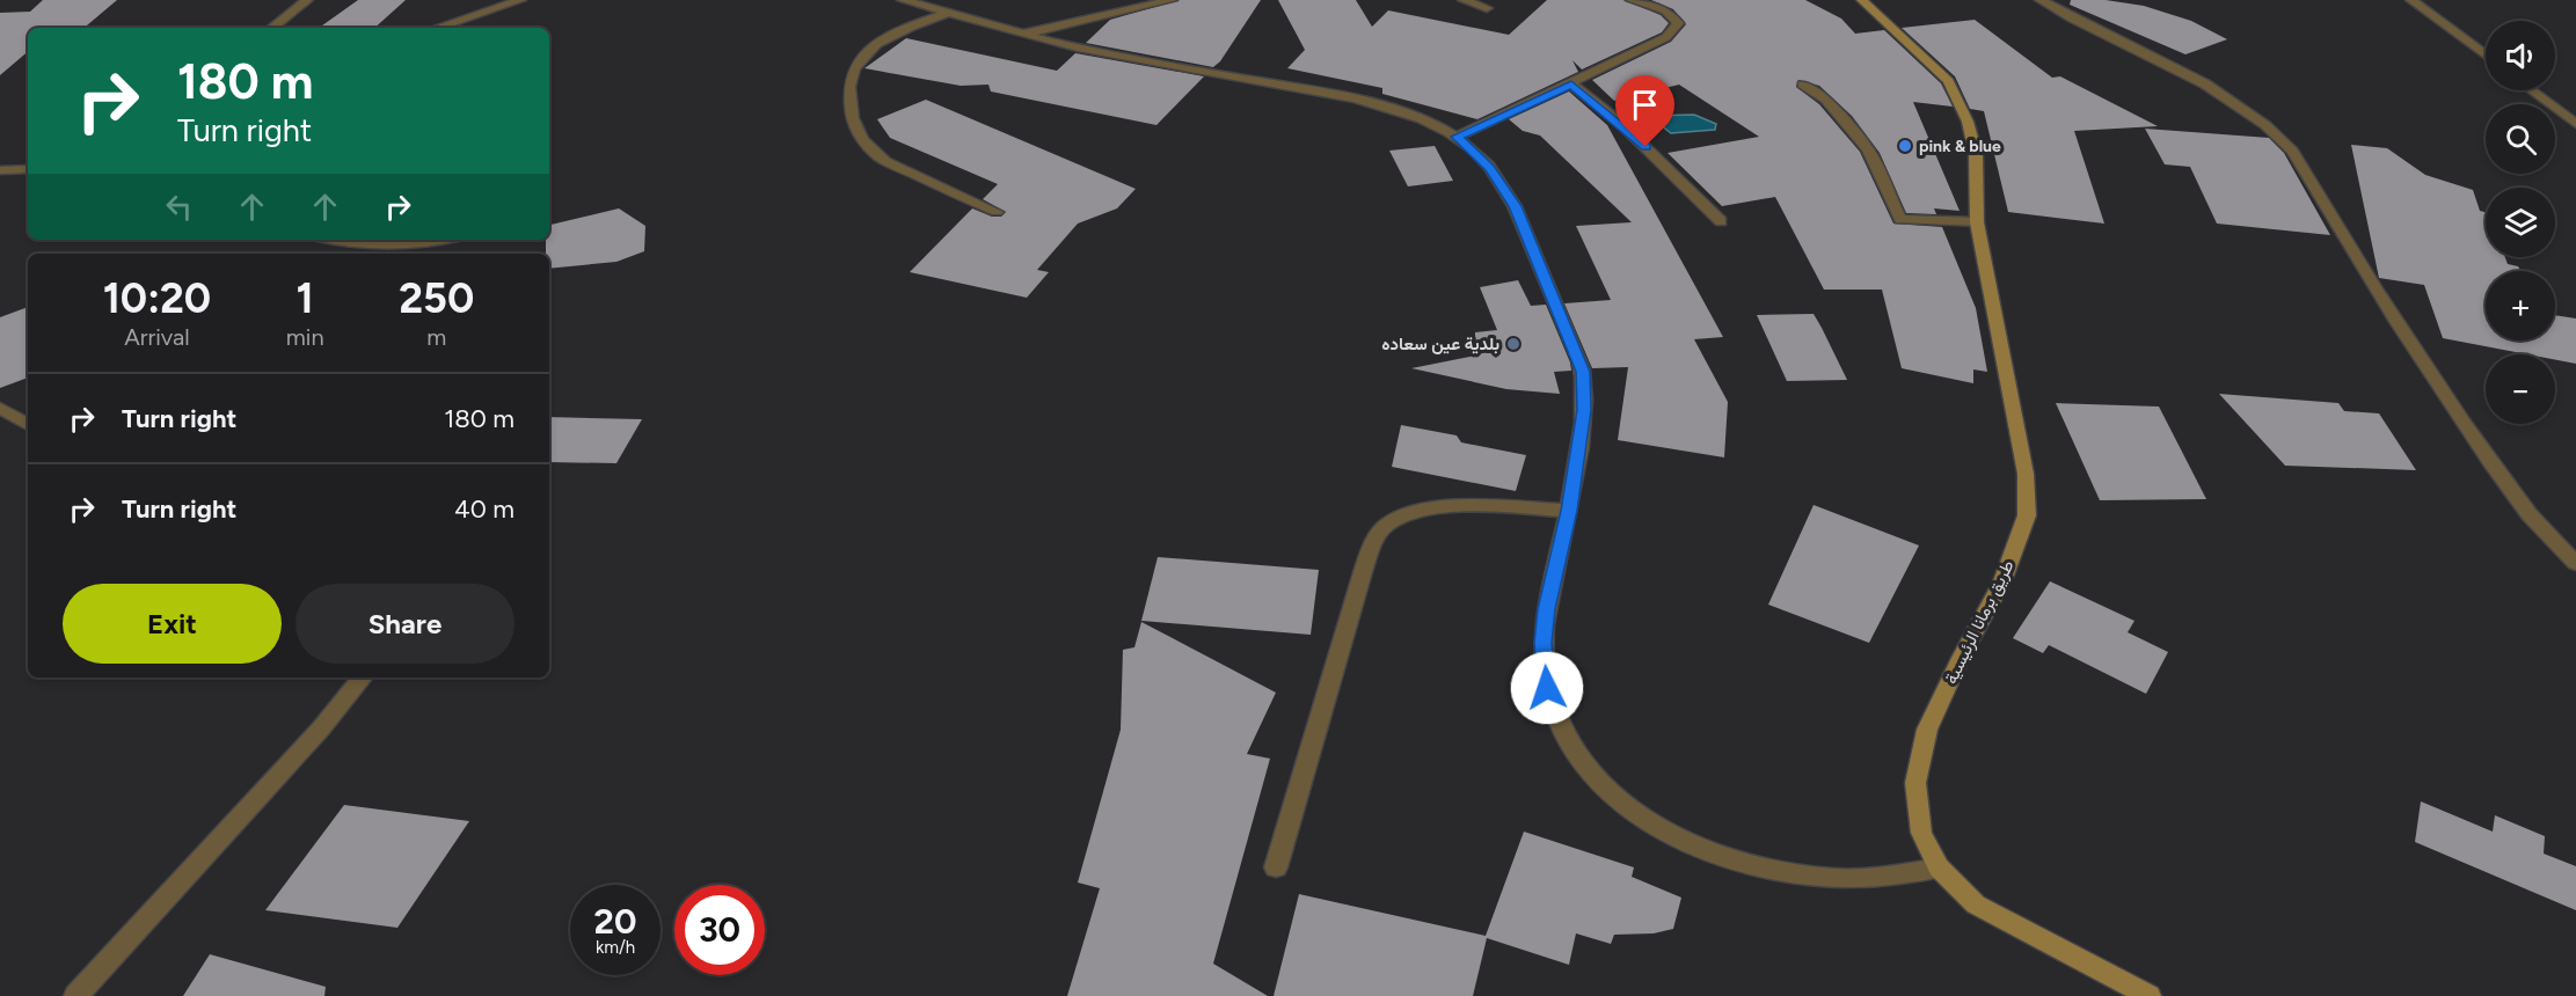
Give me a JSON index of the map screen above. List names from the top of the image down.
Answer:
{
  "streets": {
    "main road": ["طريق برمانا الرئيسية"]
  },
  "places": ["pink & blue", "بلدية عين سعاده"],
  "page": {
    "map_buttons": ["+", "−"],
    "turn": ["180 m", "Turn right"],
    "eta": [
      "10:20",
      "Arrival",
      "1",
      "min",
      "250",
      "m"
    ],
    "list": [
      {
        "name": "Turn right",
        "value": "180 m"
      },
      {
        "name": "Turn right",
        "value": "40 m"
      }
    ],
    "buttons": ["Exit", "Share"],
    "speed": "20 km/h",
    "limit": "30"
  }
}
